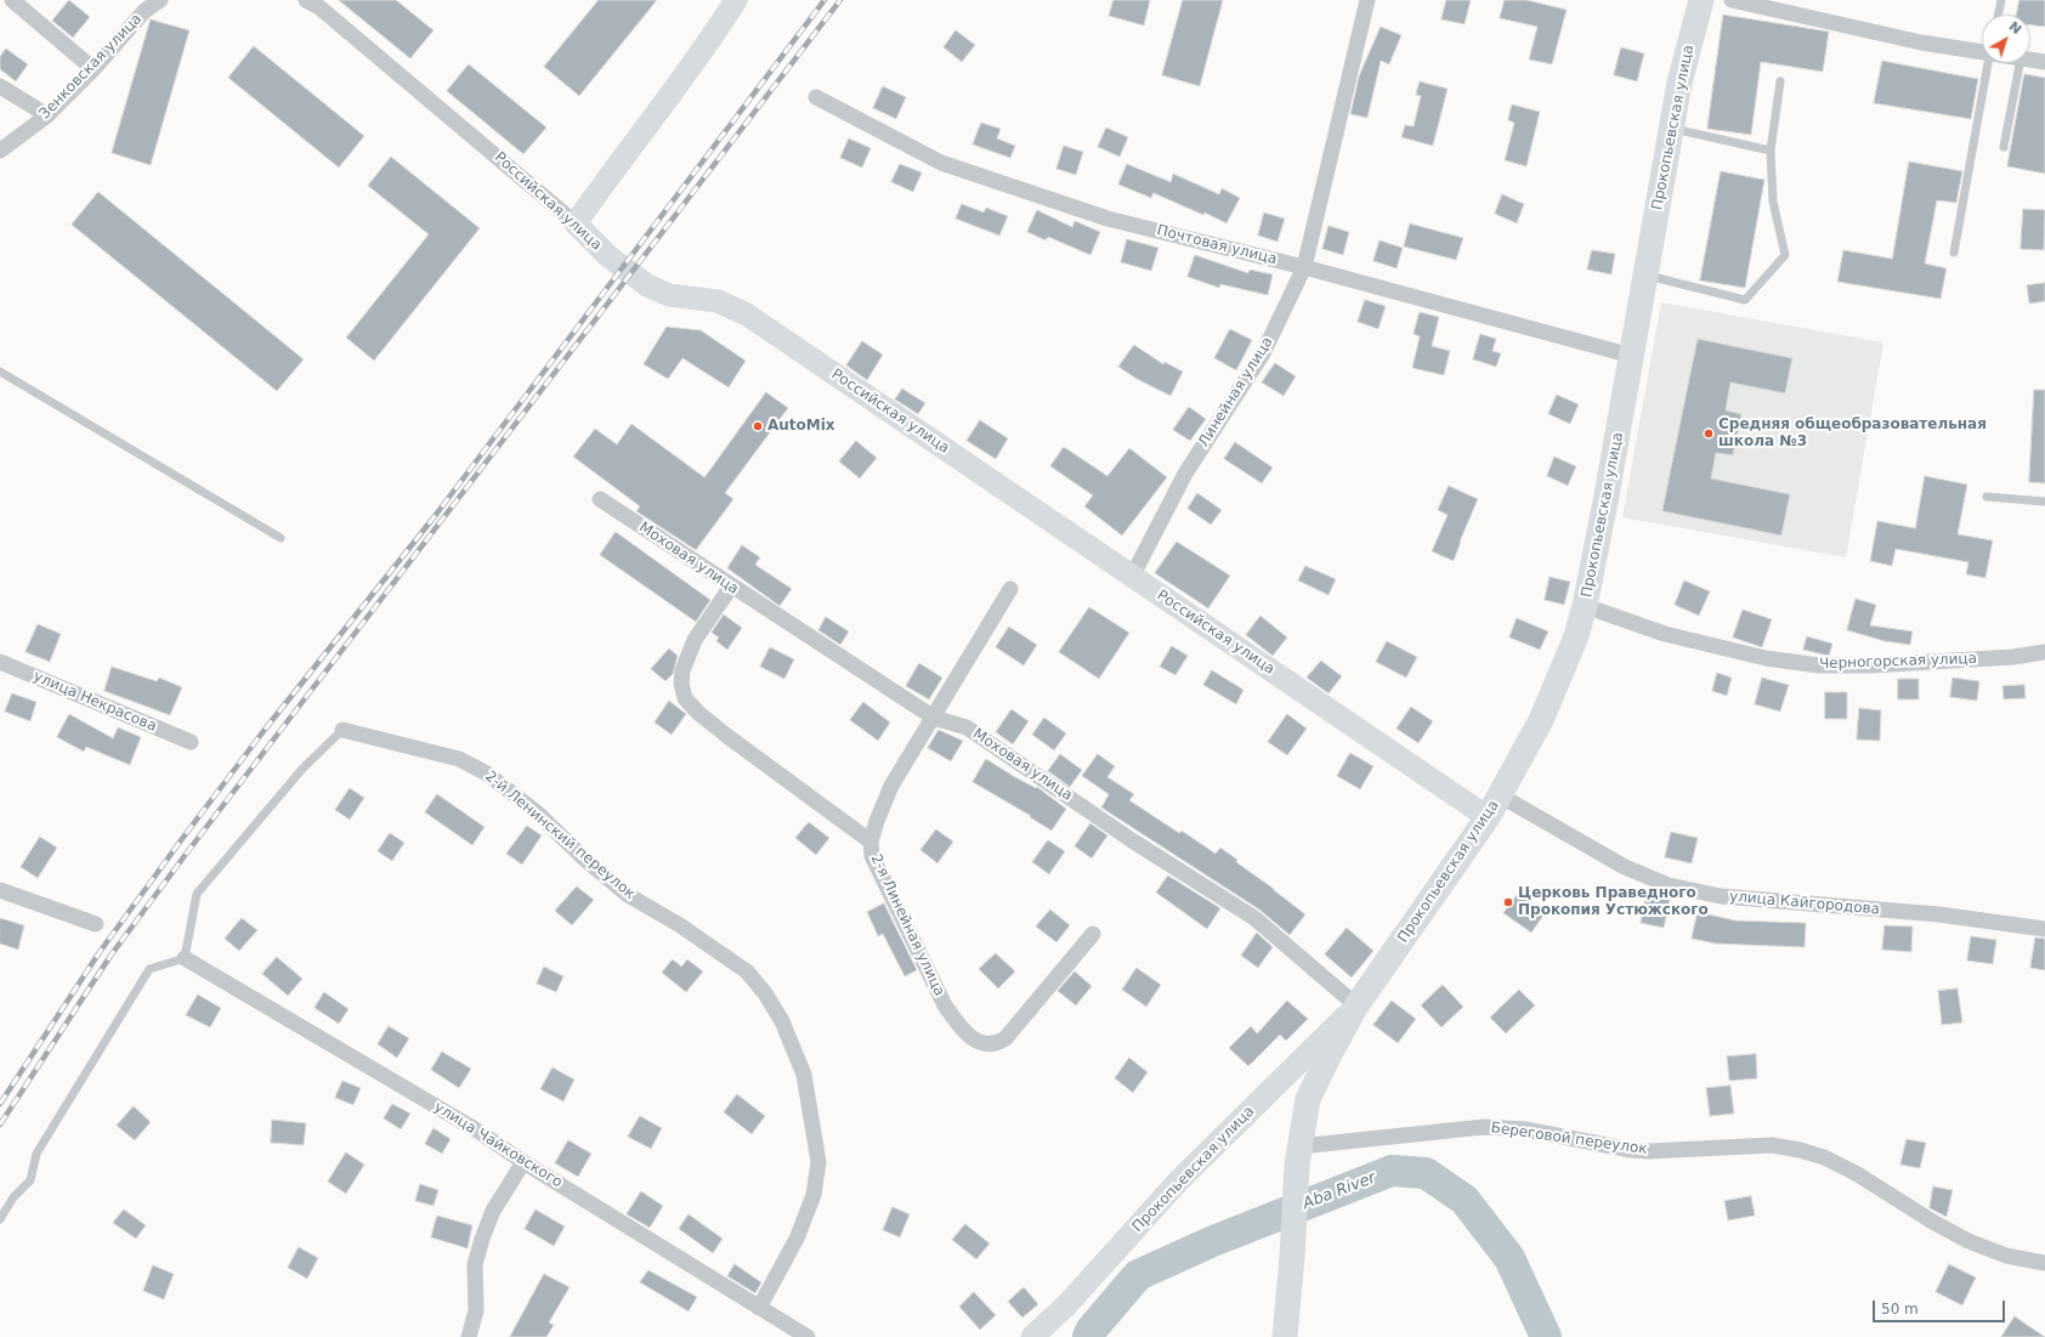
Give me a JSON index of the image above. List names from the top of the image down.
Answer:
{
  "streets": {
    "main road": ["Прокопьевская улица", "Российская улица"],
    "street": [
      "Зенковская улица",
      "Почтовая улица",
      "Линейная улица",
      "Моховая улица",
      "Черногорская улица",
      "улица Некрасова",
      "2-й Ленинский переулок",
      "улица Кайгородова",
      "2-я Линейная улица",
      "Береговой переулок",
      "улица Чайковского"
    ]
  },
  "crossings": [
    ["Прокопьевская улица", "Российская улица"],
    ["Прокопьевская улица", "Почтовая улица"],
    ["Прокопьевская улица", "Моховая улица"],
    ["Прокопьевская улица", "Черногорская улица"],
    ["Прокопьевская улица", "улица Кайгородова"],
    ["Российская улица", "Линейная улица"],
    ["Почтовая улица", "Линейная улица"],
    ["Моховая улица", "2-я Линейная улица"],
    ["2-й Ленинский переулок", "улица Чайковского"]
  ],
  "water": ["Aba River"],
  "places": ["AutoMix", "Средняя общеобразовательная школа №3", "Церковь Праведного Прокопия Устюжского"],
  "scale_bar": "50 m",
  "north": "top right"
}
